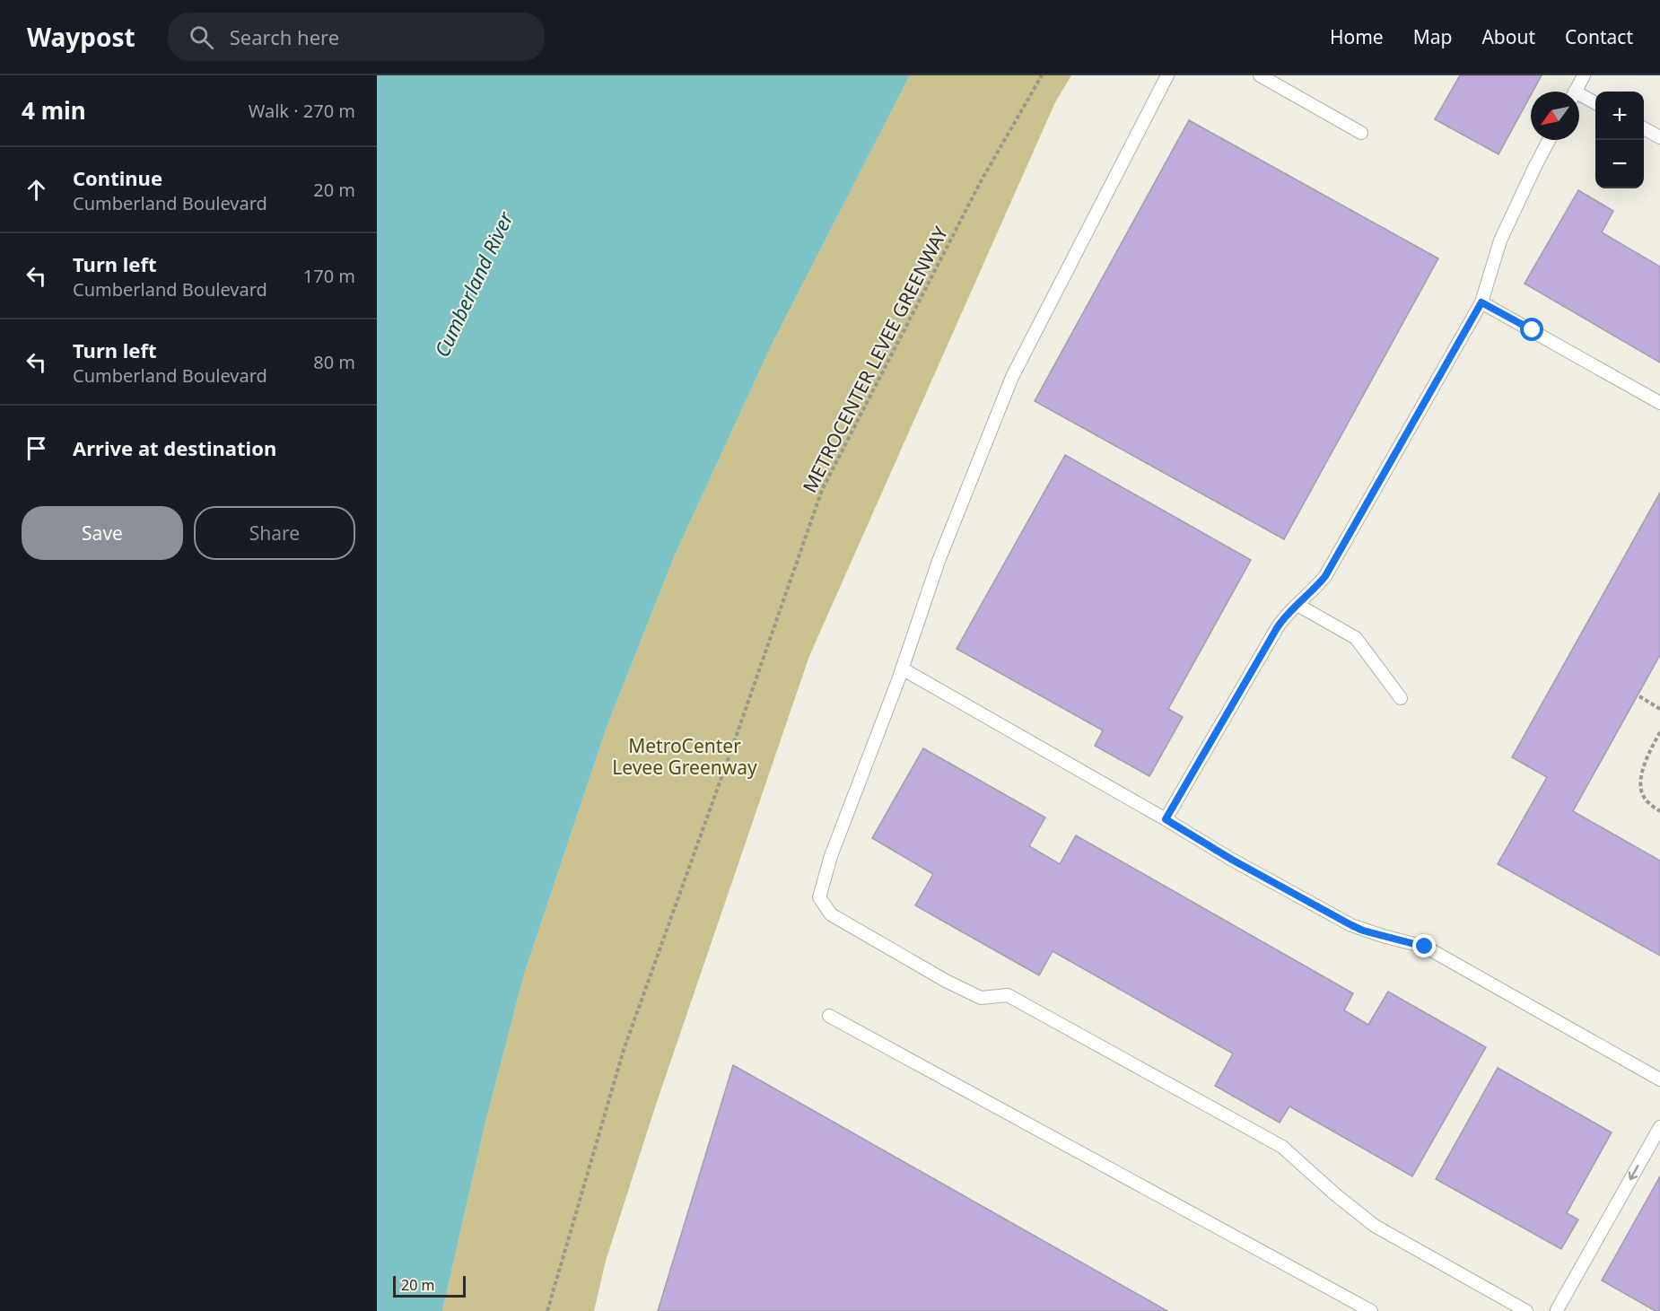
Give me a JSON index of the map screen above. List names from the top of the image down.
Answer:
{
  "streets": {
    "path": ["METROCENTER LEVEE GREENWAY"]
  },
  "water": ["Cumberland River"],
  "parks": ["MetroCenter Levee Greenway"],
  "scale_bar": "20 m",
  "north": "bottom left",
  "page": {
    "header": "Waypost",
    "search": "Search here",
    "nav": [
      "Home",
      "Map",
      "About",
      "Contact"
    ],
    "heading": ["4 min", "Walk · 270 m"],
    "map_buttons": ["+", "−"],
    "list": [
      ["Continue", "Cumberland Boulevard", "20 m"],
      ["Turn left", "Cumberland Boulevard", "170 m"],
      ["Turn left", "Cumberland Boulevard", "80 m"],
      "Arrive at destination"
    ],
    "buttons": ["Save", "Share"],
    "scale": "20 m"
  }
}
